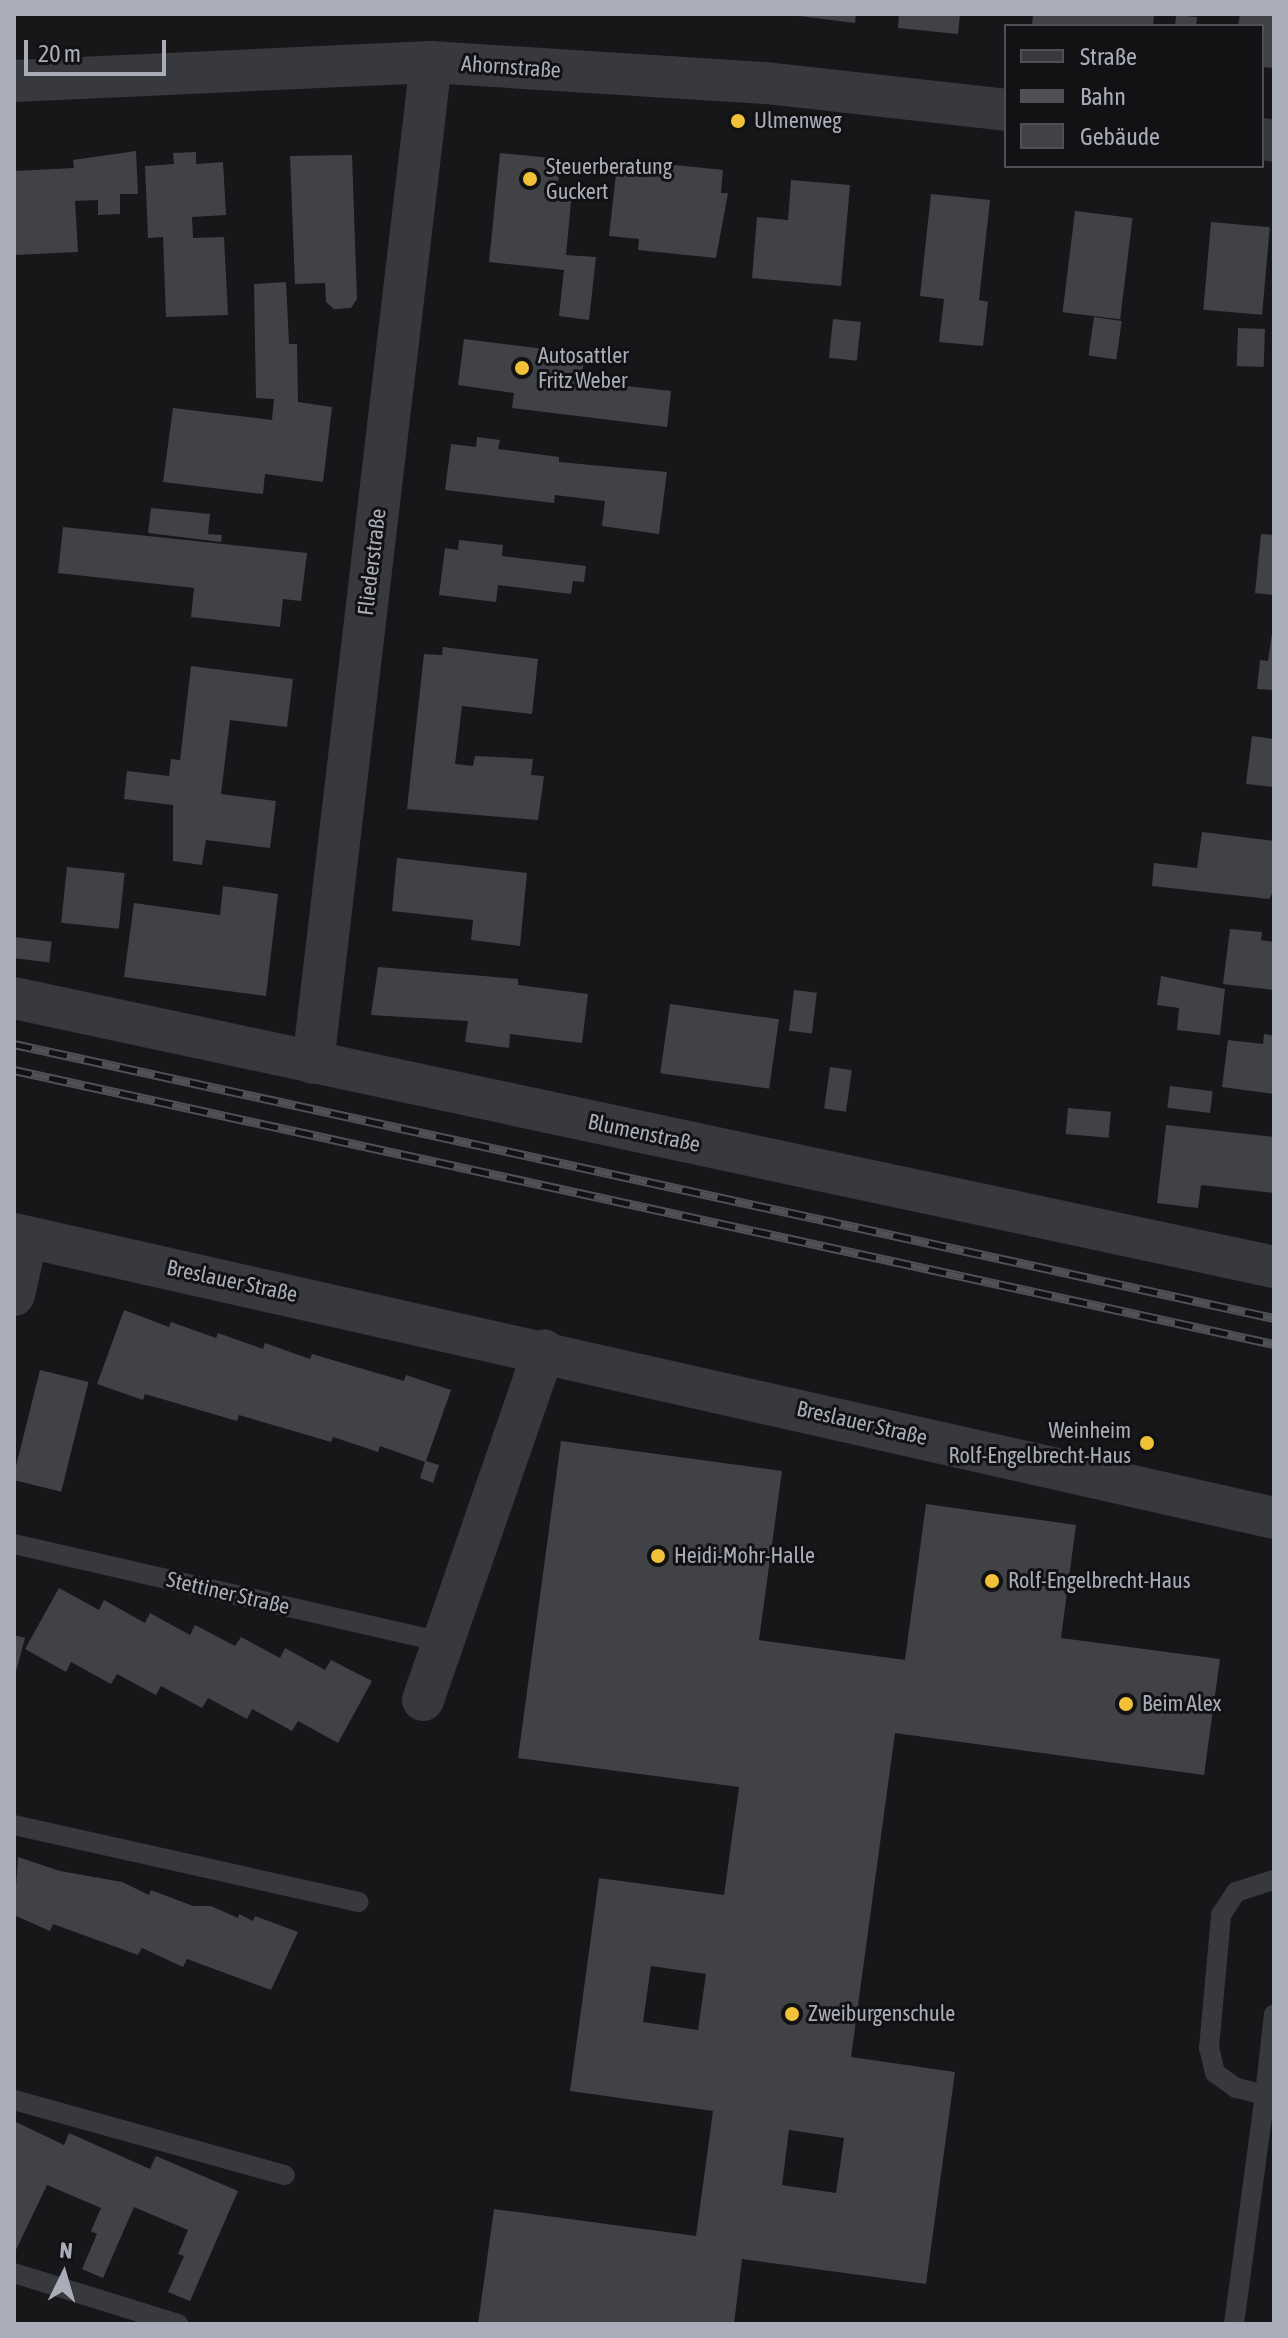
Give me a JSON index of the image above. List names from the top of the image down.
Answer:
{
  "streets": {
    "street": [
      "Ahornstraße",
      "Fliederstraße",
      "Blumenstraße",
      "Breslauer Straße"
    ],
    "lane": ["Stettiner Straße"]
  },
  "crossings": [
    ["Ahornstraße", "Fliederstraße"],
    ["Fliederstraße", "Blumenstraße"]
  ],
  "places": [
    "Ulmenweg",
    "Steuerberatung Guckert",
    "Autosattler Fritz Weber",
    "Weinheim Rolf-Engelbrecht-Haus",
    "Heidi-Mohr-Halle",
    "Rolf-Engelbrecht-Haus",
    "Beim Alex",
    "Zweiburgenschule"
  ],
  "legend": ["Straße", "Bahn", "Gebäude"],
  "scale_bar": "20 m",
  "north": "top"
}
